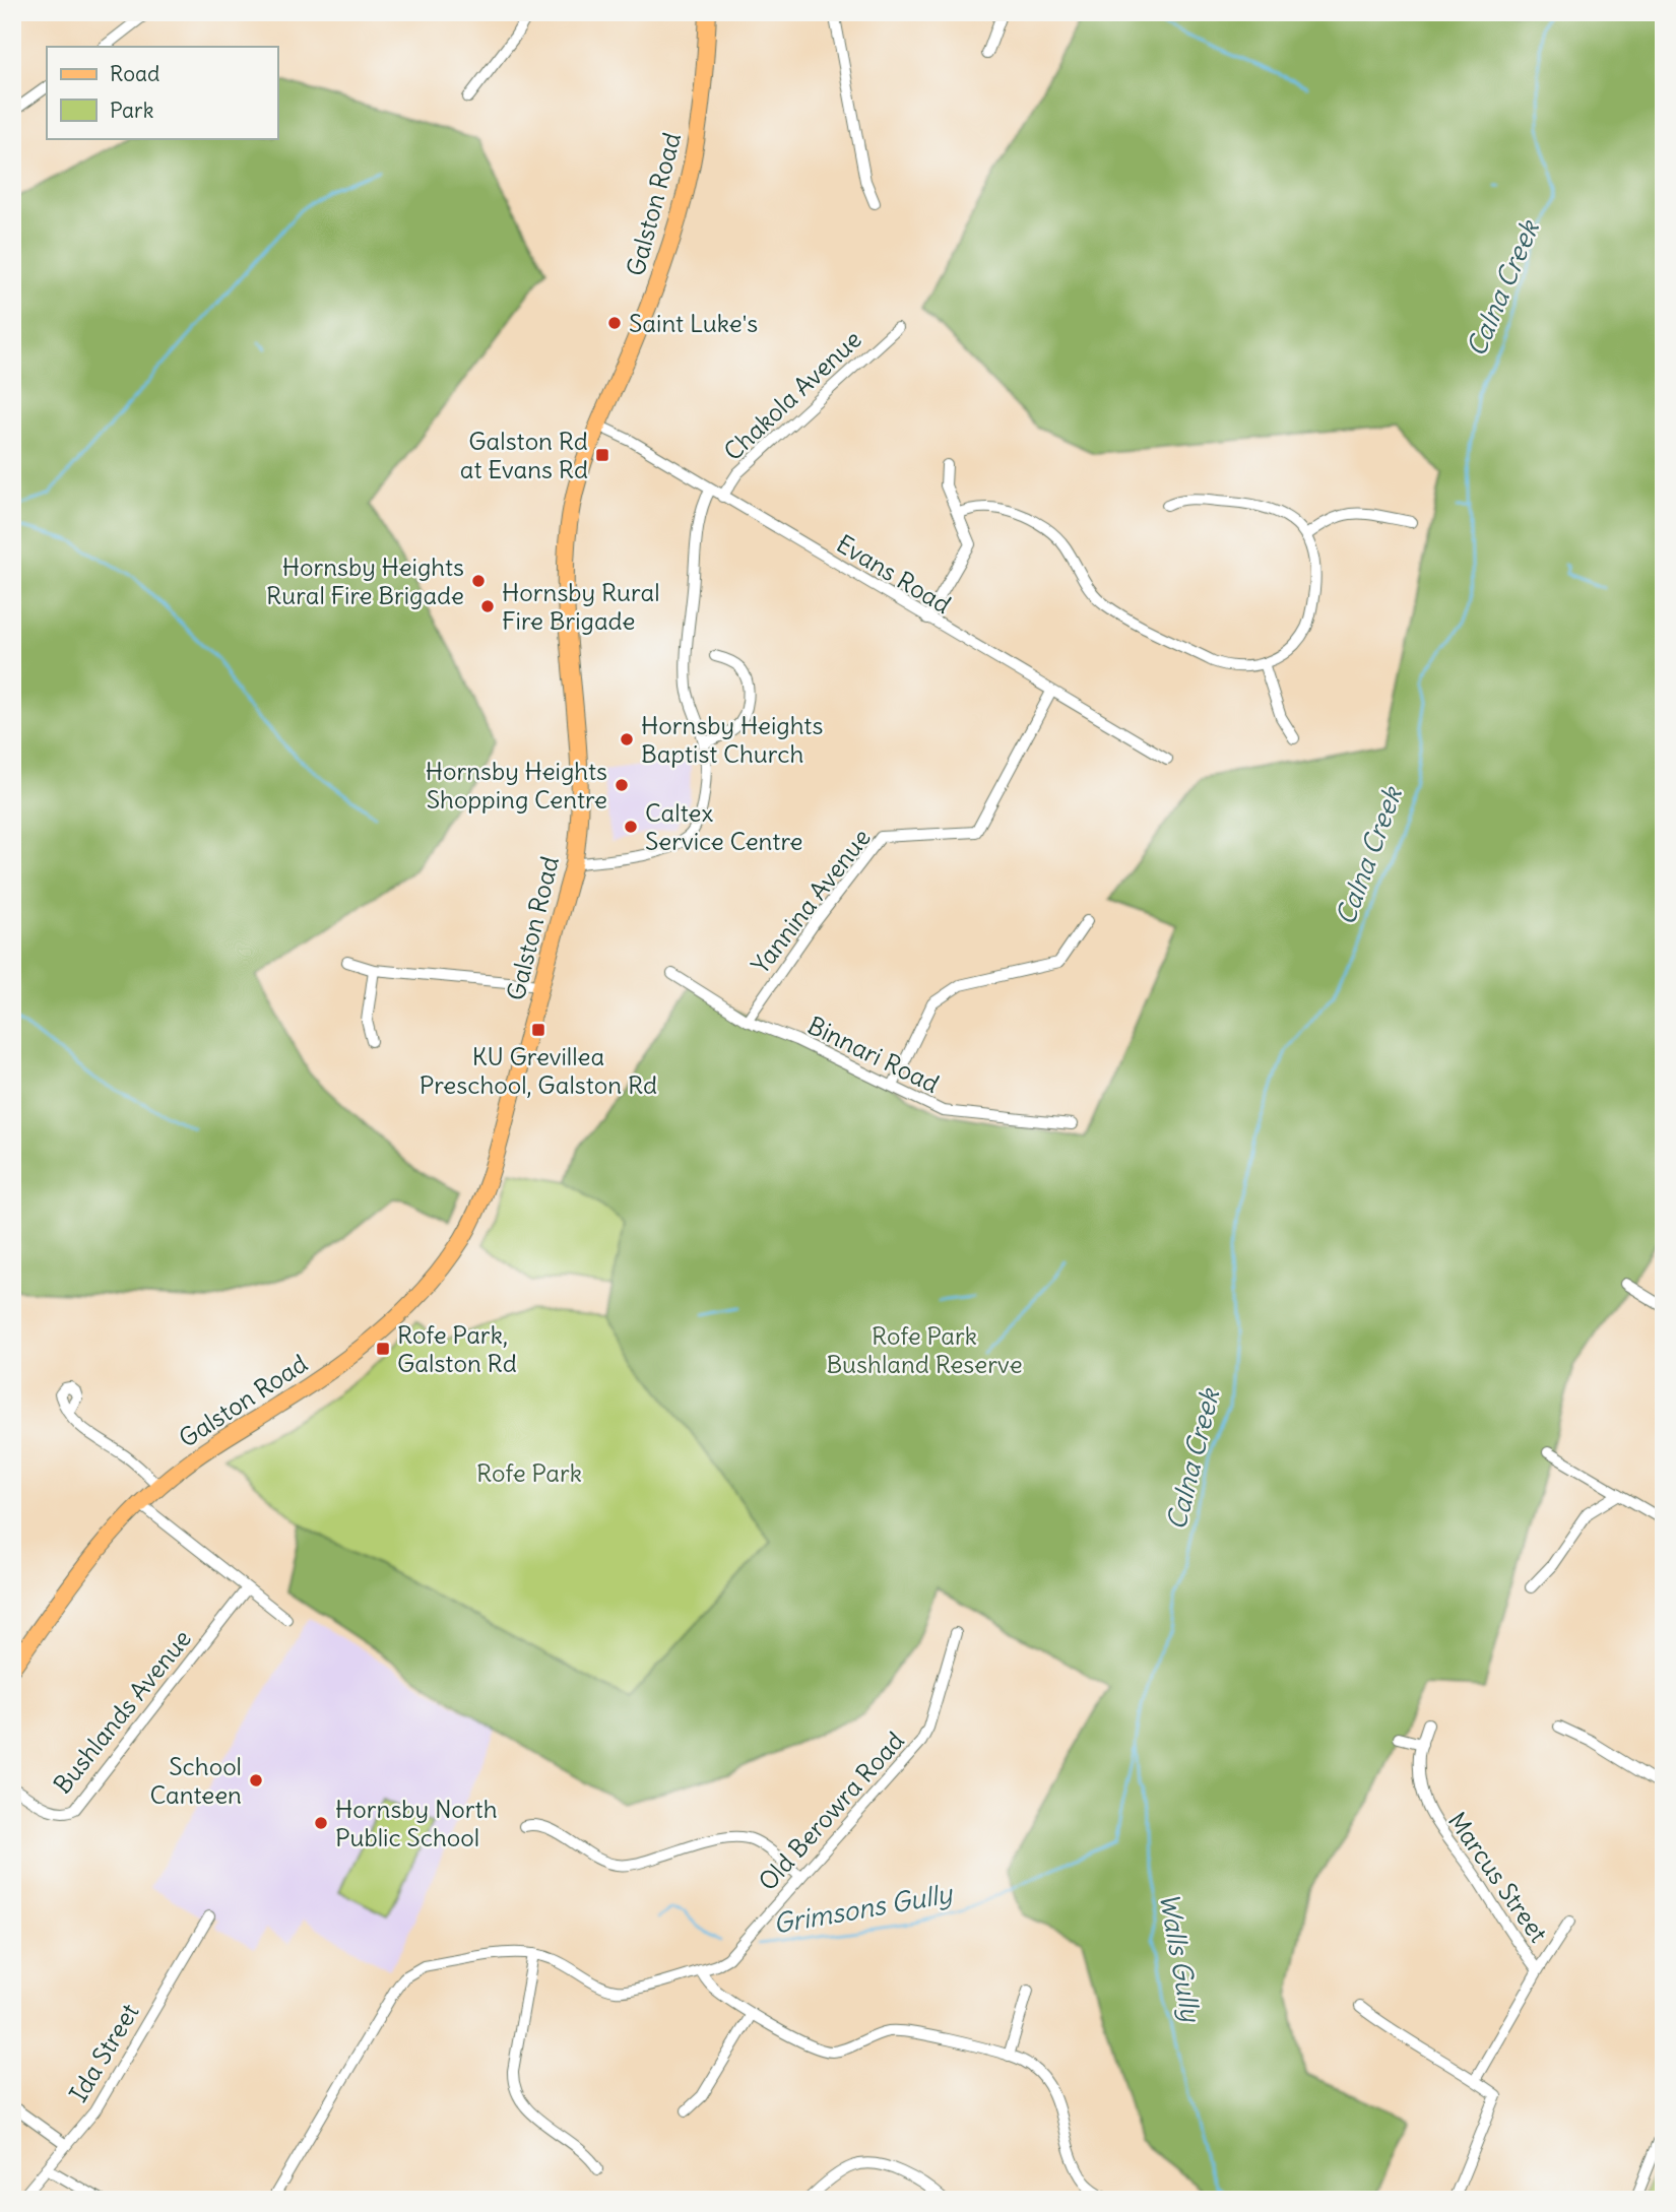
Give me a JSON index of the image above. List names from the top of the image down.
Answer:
{
  "streets": {
    "main road": ["Galston Road"],
    "street": [
      "Chakola Avenue",
      "Evans Road",
      "Yannina Avenue",
      "Binnari Road",
      "Bushlands Avenue",
      "Old Berowra Road",
      "Marcus Street",
      "Ida Street"
    ]
  },
  "crossings": [
    ["Galston Road", "Evans Road"],
    ["Chakola Avenue", "Evans Road"],
    ["Evans Road", "Yannina Avenue"],
    ["Yannina Avenue", "Binnari Road"]
  ],
  "water": ["Calna Creek", "Grimsons Gully", "Walls Gully"],
  "parks": ["Rofe Park Bushland Reserve", "Rofe Park"],
  "places": {
    "other": [
      "Saint Luke's",
      "Hornsby Heights Rural Fire Brigade",
      "Hornsby Rural Fire Brigade",
      "Hornsby Heights Baptist Church",
      "Hornsby Heights Shopping Centre",
      "Caltex Service Centre",
      "School Canteen",
      "Hornsby North Public School"
    ],
    "transit": ["Galston Rd at Evans Rd", "KU Grevillea Preschool, Galston Rd", "Rofe Park, Galston Rd"]
  },
  "legend": ["Road", "Park"]
}
